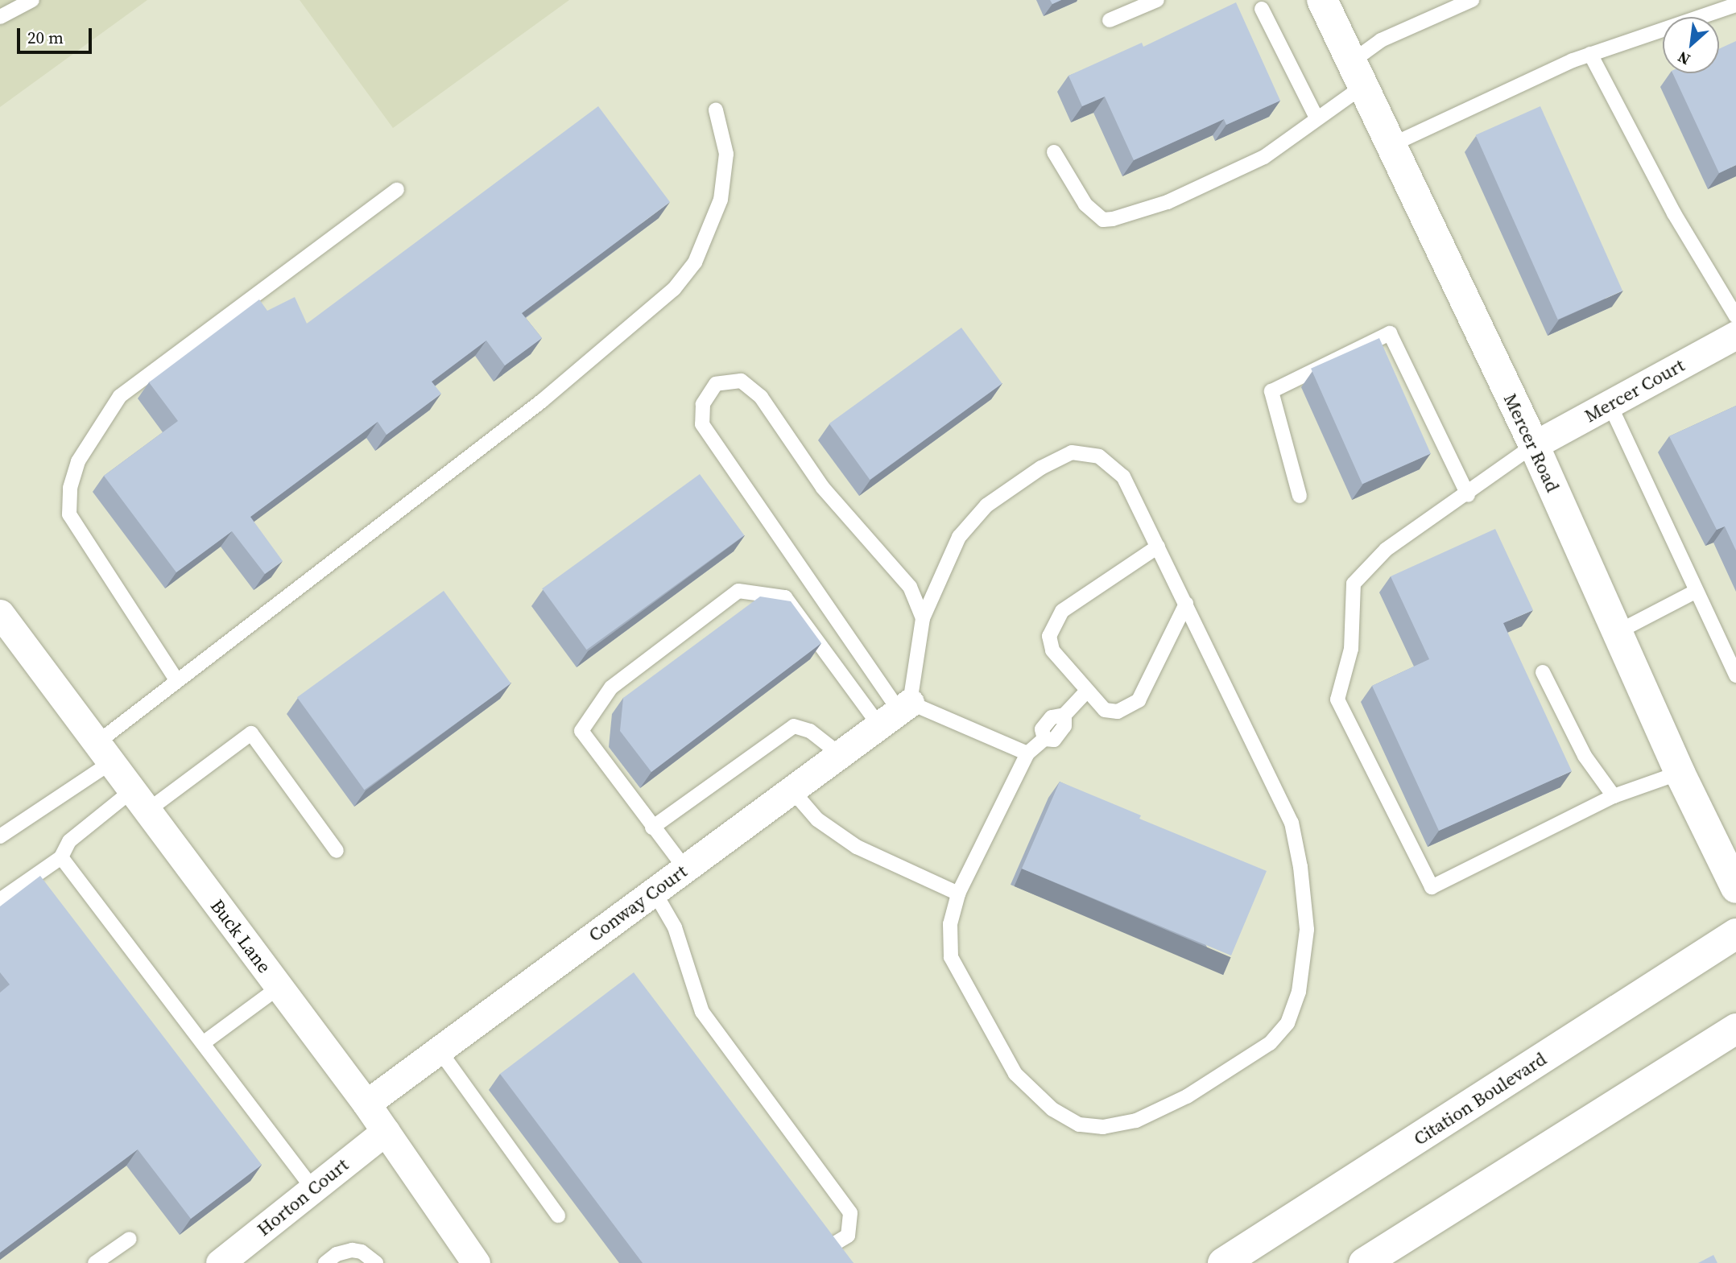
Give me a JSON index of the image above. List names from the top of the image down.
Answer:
{
  "streets": {
    "main road": ["Mercer Road", "Citation Boulevard"],
    "street": [
      "Mercer Court",
      "Conway Court",
      "Buck Lane",
      "Horton Court"
    ]
  },
  "crossings": [
    ["Mercer Court", "Mercer Road"],
    ["Conway Court", "Buck Lane"],
    ["Buck Lane", "Horton Court"]
  ],
  "scale_bar": "20 m",
  "north": "bottom left"
}
